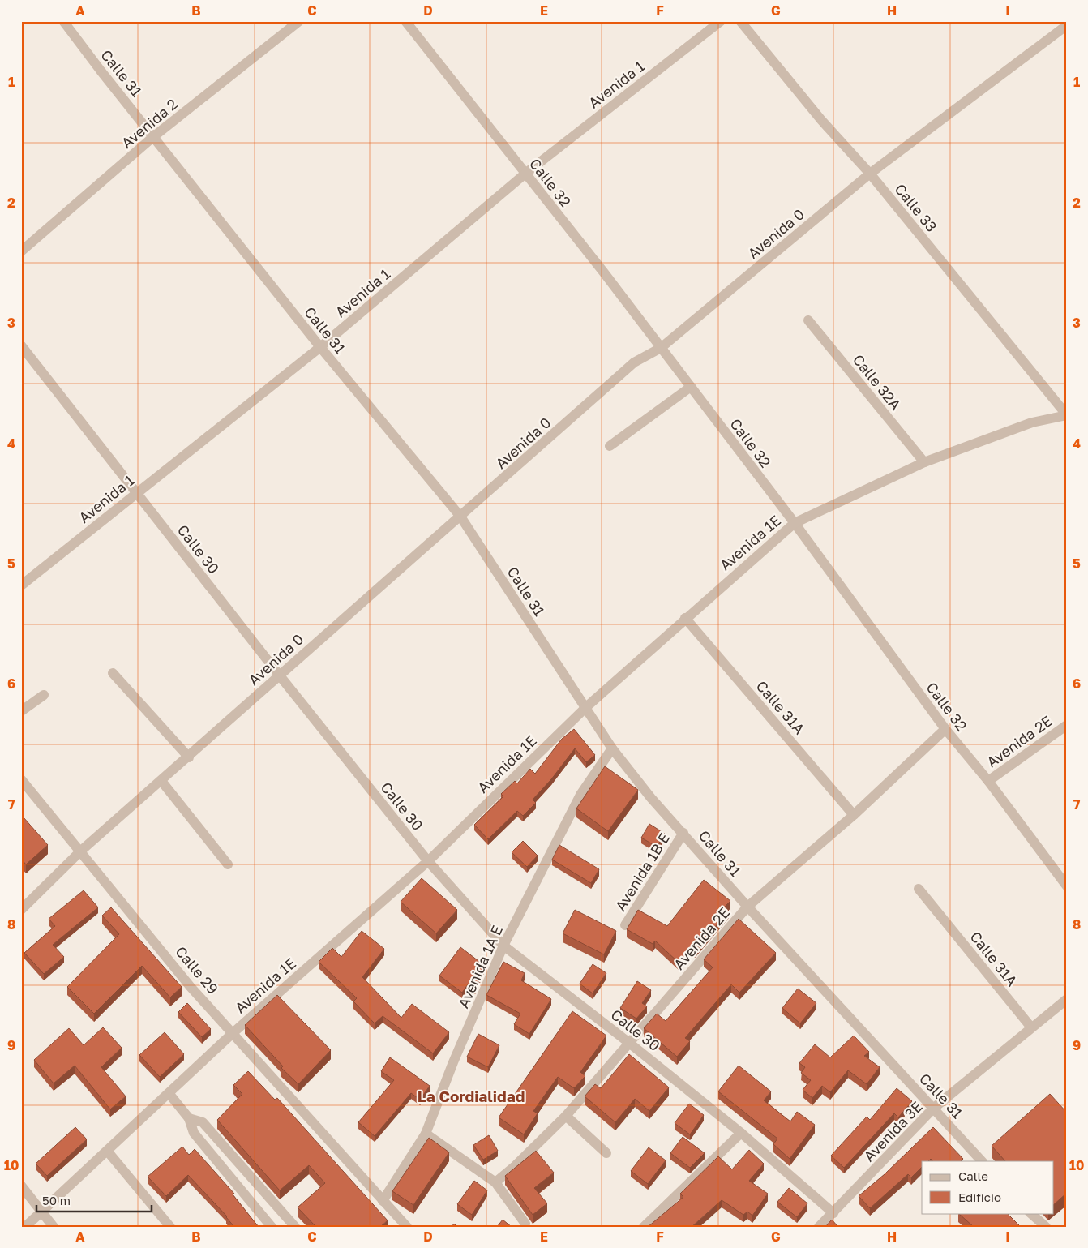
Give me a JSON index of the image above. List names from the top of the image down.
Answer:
{
  "streets": {
    "street": [
      "Calle 31",
      "Avenida 1",
      "Avenida 2",
      "Calle 32",
      "Calle 33",
      "Avenida 0",
      "Calle 32A",
      "Avenida 1E",
      "Calle 30",
      "Calle 31A",
      "Avenida 2E",
      "Avenida 1B E",
      "Avenida 1A E",
      "Calle 29",
      "Avenida 3E"
    ]
  },
  "crossings": [
    ["Calle 31", "Avenida 1"],
    ["Calle 31", "Avenida 2"],
    ["Calle 31", "Avenida 0"],
    ["Calle 31", "Avenida 1E"],
    ["Calle 31", "Avenida 2E"],
    ["Calle 31", "Avenida 1B E"],
    ["Calle 31", "Avenida 1A E"],
    ["Calle 31", "Avenida 3E"],
    ["Avenida 1", "Calle 32"],
    ["Avenida 1", "Calle 30"],
    ["Calle 32", "Avenida 0"],
    ["Calle 32", "Avenida 1E"],
    ["Calle 32", "Avenida 2E"],
    ["Calle 33", "Avenida 0"],
    ["Calle 33", "Avenida 1E"],
    ["Avenida 0", "Calle 30"],
    ["Avenida 0", "Calle 29"],
    ["Calle 32A", "Avenida 1E"],
    ["Avenida 1E", "Calle 30"],
    ["Avenida 1E", "Calle 31A"],
    ["Avenida 1E", "Calle 29"],
    ["Calle 30", "Avenida 2E"],
    ["Calle 30", "Avenida 1A E"],
    ["Calle 30", "Avenida 3E"],
    ["Calle 31A", "Avenida 2E"],
    ["Calle 31A", "Avenida 3E"],
    ["Avenida 1A E", "Calle 29"]
  ],
  "districts": ["La Cordialidad"],
  "legend": ["Calle", "Edificio"],
  "scale_bar": "50 m",
  "grid": {
    "columns": [
      "A",
      "B",
      "C",
      "D",
      "E",
      "F",
      "G",
      "H",
      "I"
    ],
    "rows": [
      "1",
      "2",
      "3",
      "4",
      "5",
      "6",
      "7",
      "8",
      "9",
      "10"
    ]
  }
}
